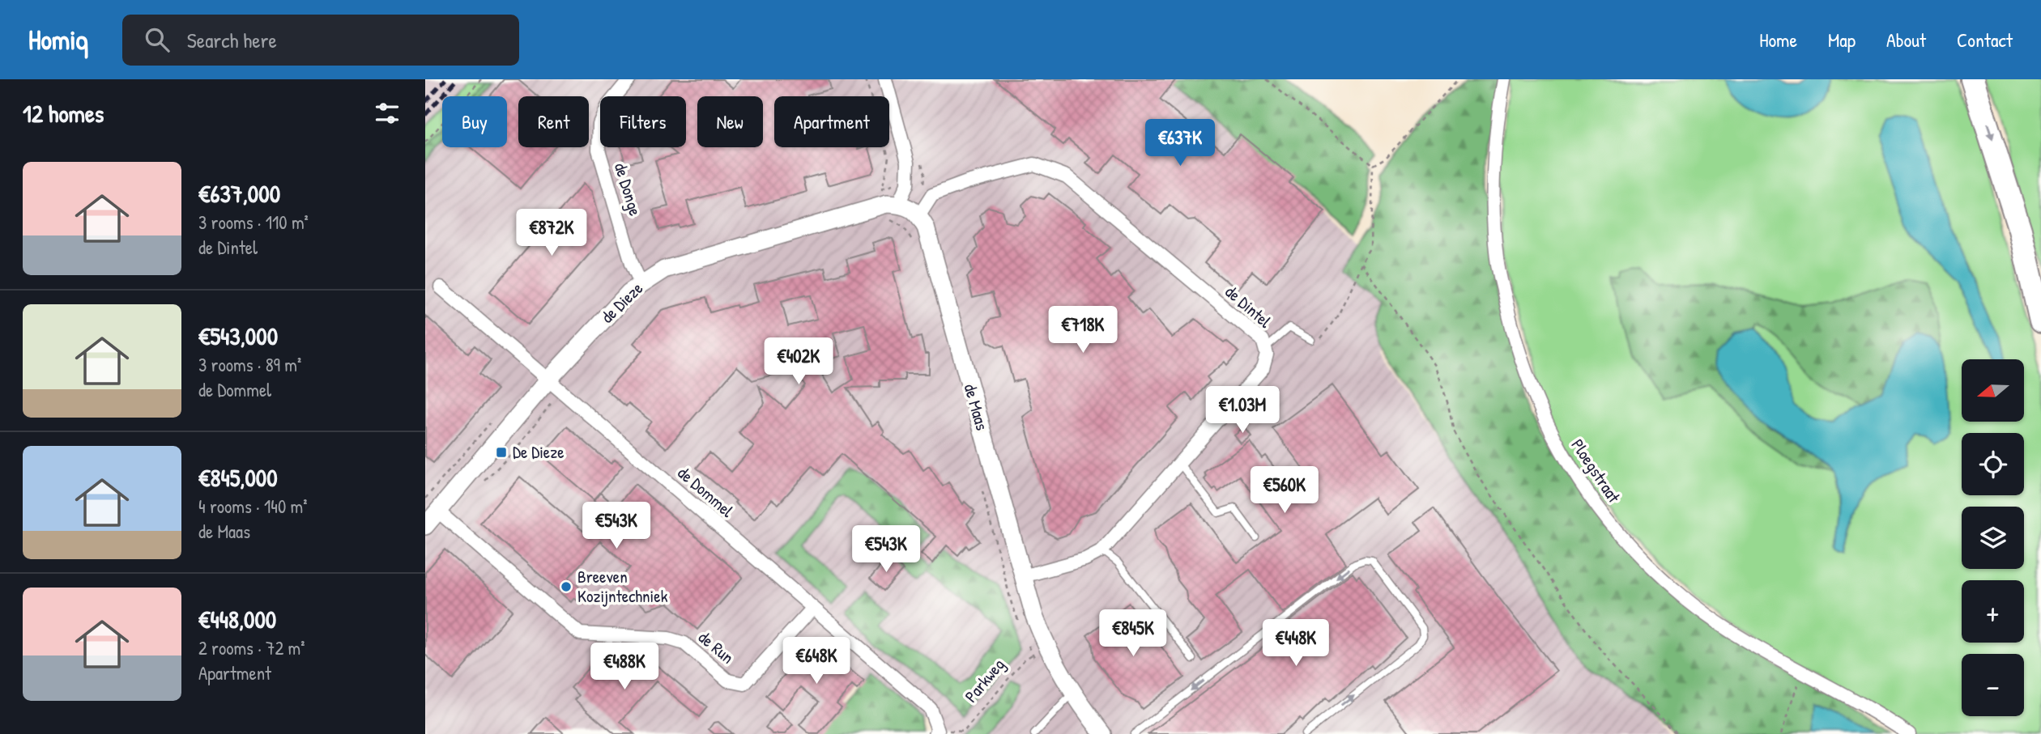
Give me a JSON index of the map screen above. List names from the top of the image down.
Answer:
{
  "streets": {
    "street": [
      "de Donge",
      "de Dieze",
      "de Dintel",
      "de Maas",
      "Ploegstraat",
      "de Dommel",
      "de Run"
    ],
    "path": ["Parkweg"]
  },
  "crossings": [
    ["de Donge", "de Dieze"],
    ["de Dieze", "de Dommel"],
    ["de Dieze", "de Run"],
    ["de Dintel", "de Maas"],
    ["de Maas", "Parkweg"],
    ["de Dommel", "de Run"],
    ["de Dommel", "Parkweg"]
  ],
  "places": {
    "transit": ["De Dieze"],
    "other": ["Breeven Kozijntechniek"]
  },
  "north": "left",
  "page": {
    "header": "Homiq",
    "search": "Search here",
    "nav": [
      "Home",
      "Map",
      "About",
      "Contact"
    ],
    "heading": "12 homes",
    "chip": [
      "Buy",
      "Rent",
      "Filters",
      "New",
      "Apartment"
    ],
    "price": [
      "€637K",
      "€872K",
      "€718K",
      "€402K",
      "€1.03M",
      "€560K",
      "€543K",
      "€543K",
      "€845K",
      "€448K",
      "€648K",
      "€488K"
    ],
    "list": [
      {
        "name": "€637,000",
        "note": "3 rooms · 110 m² · de Dintel"
      },
      {
        "name": "€543,000",
        "note": "3 rooms · 89 m² · de Dommel"
      },
      {
        "name": "€845,000",
        "note": "4 rooms · 140 m² · de Maas"
      },
      {
        "name": "€448,000",
        "note": "2 rooms · 72 m² · Apartment"
      }
    ],
    "map_buttons": ["+", "−"]
  }
}
